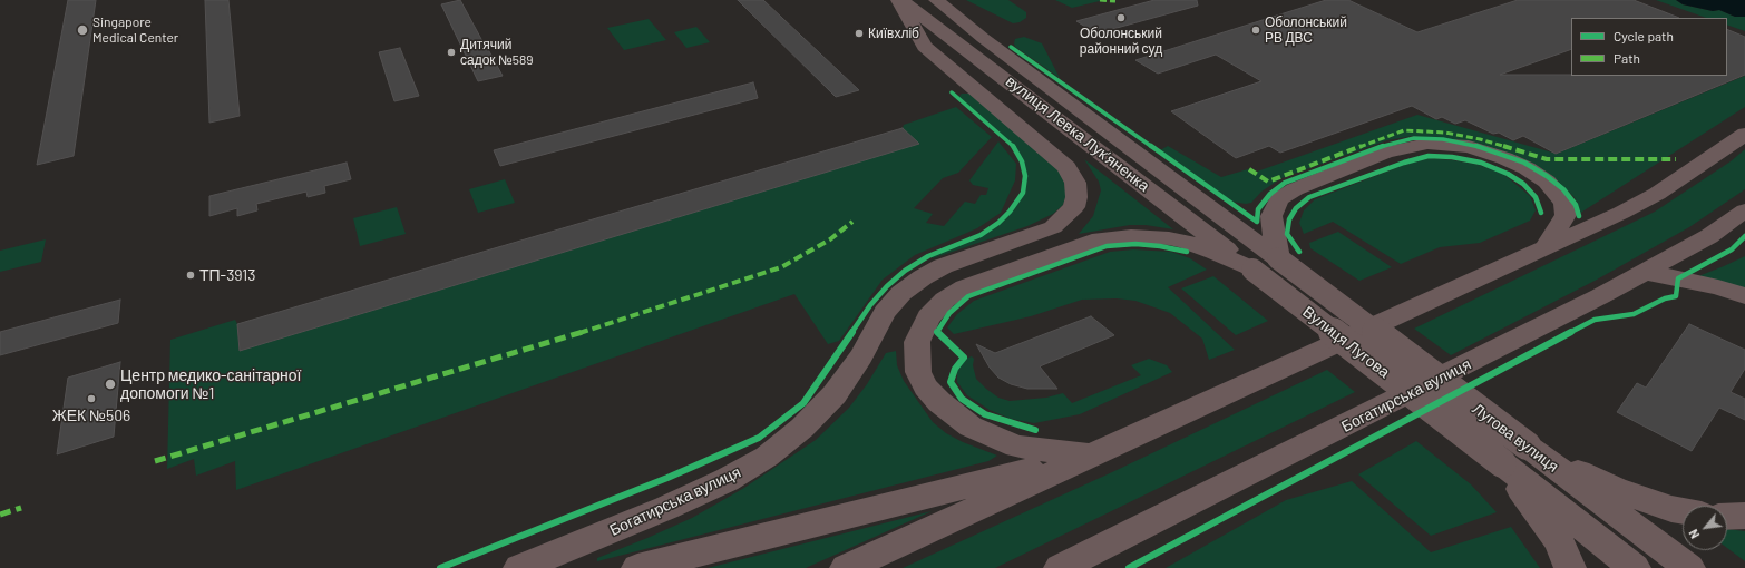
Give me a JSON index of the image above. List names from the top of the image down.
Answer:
{
  "streets": {
    "main road": [
      "вулиця Левка Лукʼяненка",
      "Вулиця Лугова",
      "Богатирська вулиця",
      "Лугова вулиця"
    ]
  },
  "crossings": [
    ["вулиця Левка Лукʼяненка", "Вулиця Лугова"],
    ["вулиця Левка Лукʼяненка", "Богатирська вулиця"],
    ["вулиця Левка Лукʼяненка", "Лугова вулиця"],
    ["Вулиця Лугова", "Лугова вулиця"]
  ],
  "places": [
    "Оболонський районний суд",
    "Singapore Medical Center",
    "Оболонський РВ ДВС",
    "Київхліб",
    "Дитячий садок №589",
    "ТП-3913",
    "Центр медико-санітарної допомоги №1",
    "ЖЕК №506"
  ],
  "legend": ["Cycle path", "Path"],
  "north": "bottom left"
}
